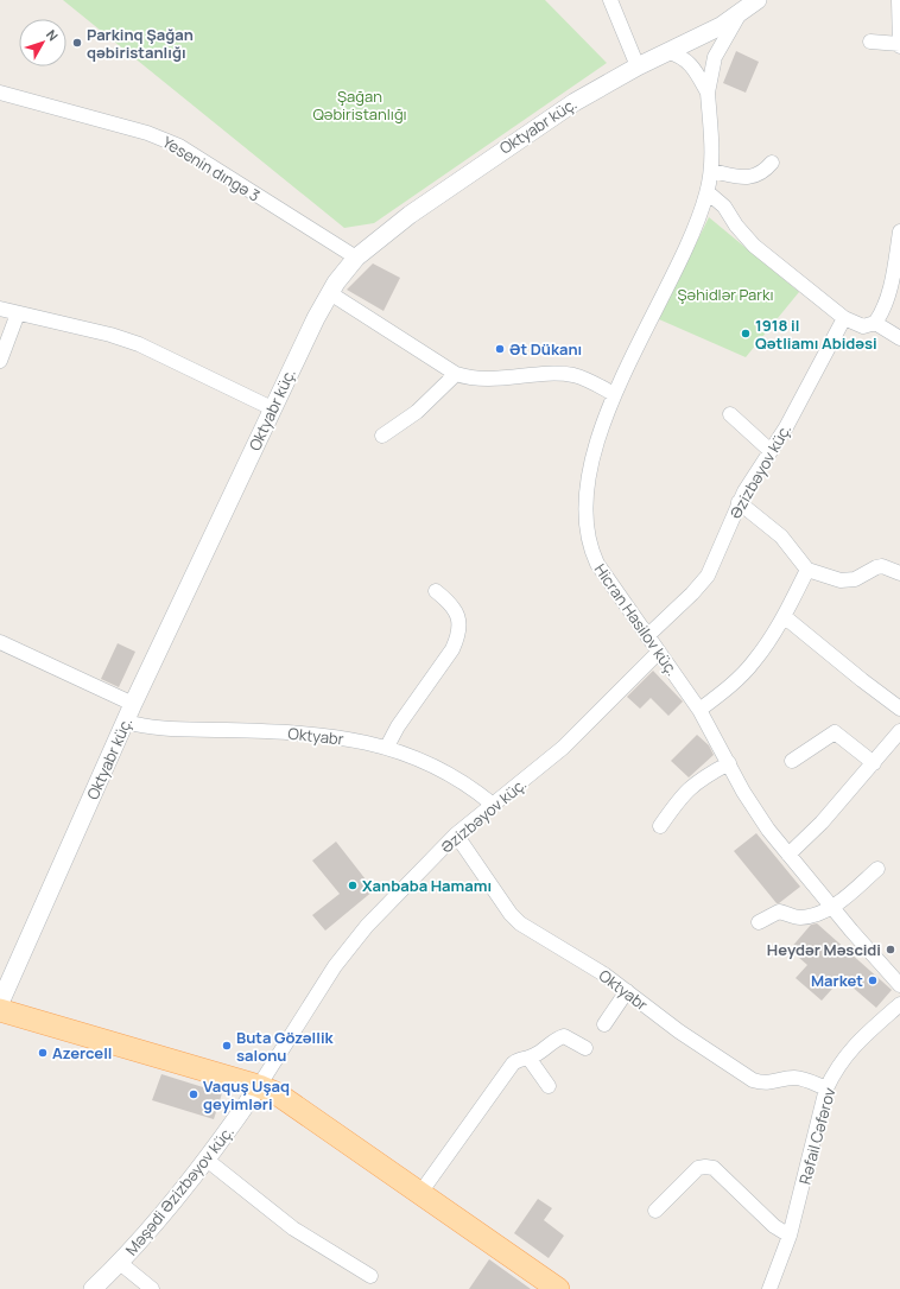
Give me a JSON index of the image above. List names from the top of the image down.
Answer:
{
  "streets": {
    "street": [
      "Oktyabr küç.",
      "Yesenin dıngə 3",
      "Əzizbəyov küç.",
      "Hicran Hasilov küç.",
      "Oktyabr",
      "Rəfail Cəfərov",
      "Məşədi Əzizbəyov küç."
    ]
  },
  "crossings": [
    ["Oktyabr küç.", "Yesenin dıngə 3"],
    ["Oktyabr küç.", "Oktyabr"],
    ["Əzizbəyov küç.", "Hicran Hasilov küç."],
    ["Əzizbəyov küç.", "Oktyabr"],
    ["Əzizbəyov küç.", "Məşədi Əzizbəyov küç."],
    ["Oktyabr", "Rəfail Cəfərov"]
  ],
  "parks": ["Şağan Qəbiristanlığı", "Şəhidlər Parkı"],
  "places": [
    "Parkinq Şağan qəbiristanlığı",
    "1918 il Qətliamı Abidəsi",
    "Ət Dükanı",
    "Xanbaba Hamamı",
    "Heydər Məscidi",
    "Market",
    "Buta Gözəllik salonu",
    "Azercell",
    "Vaquş Uşaq geyimləri"
  ],
  "north": "top right"
}
